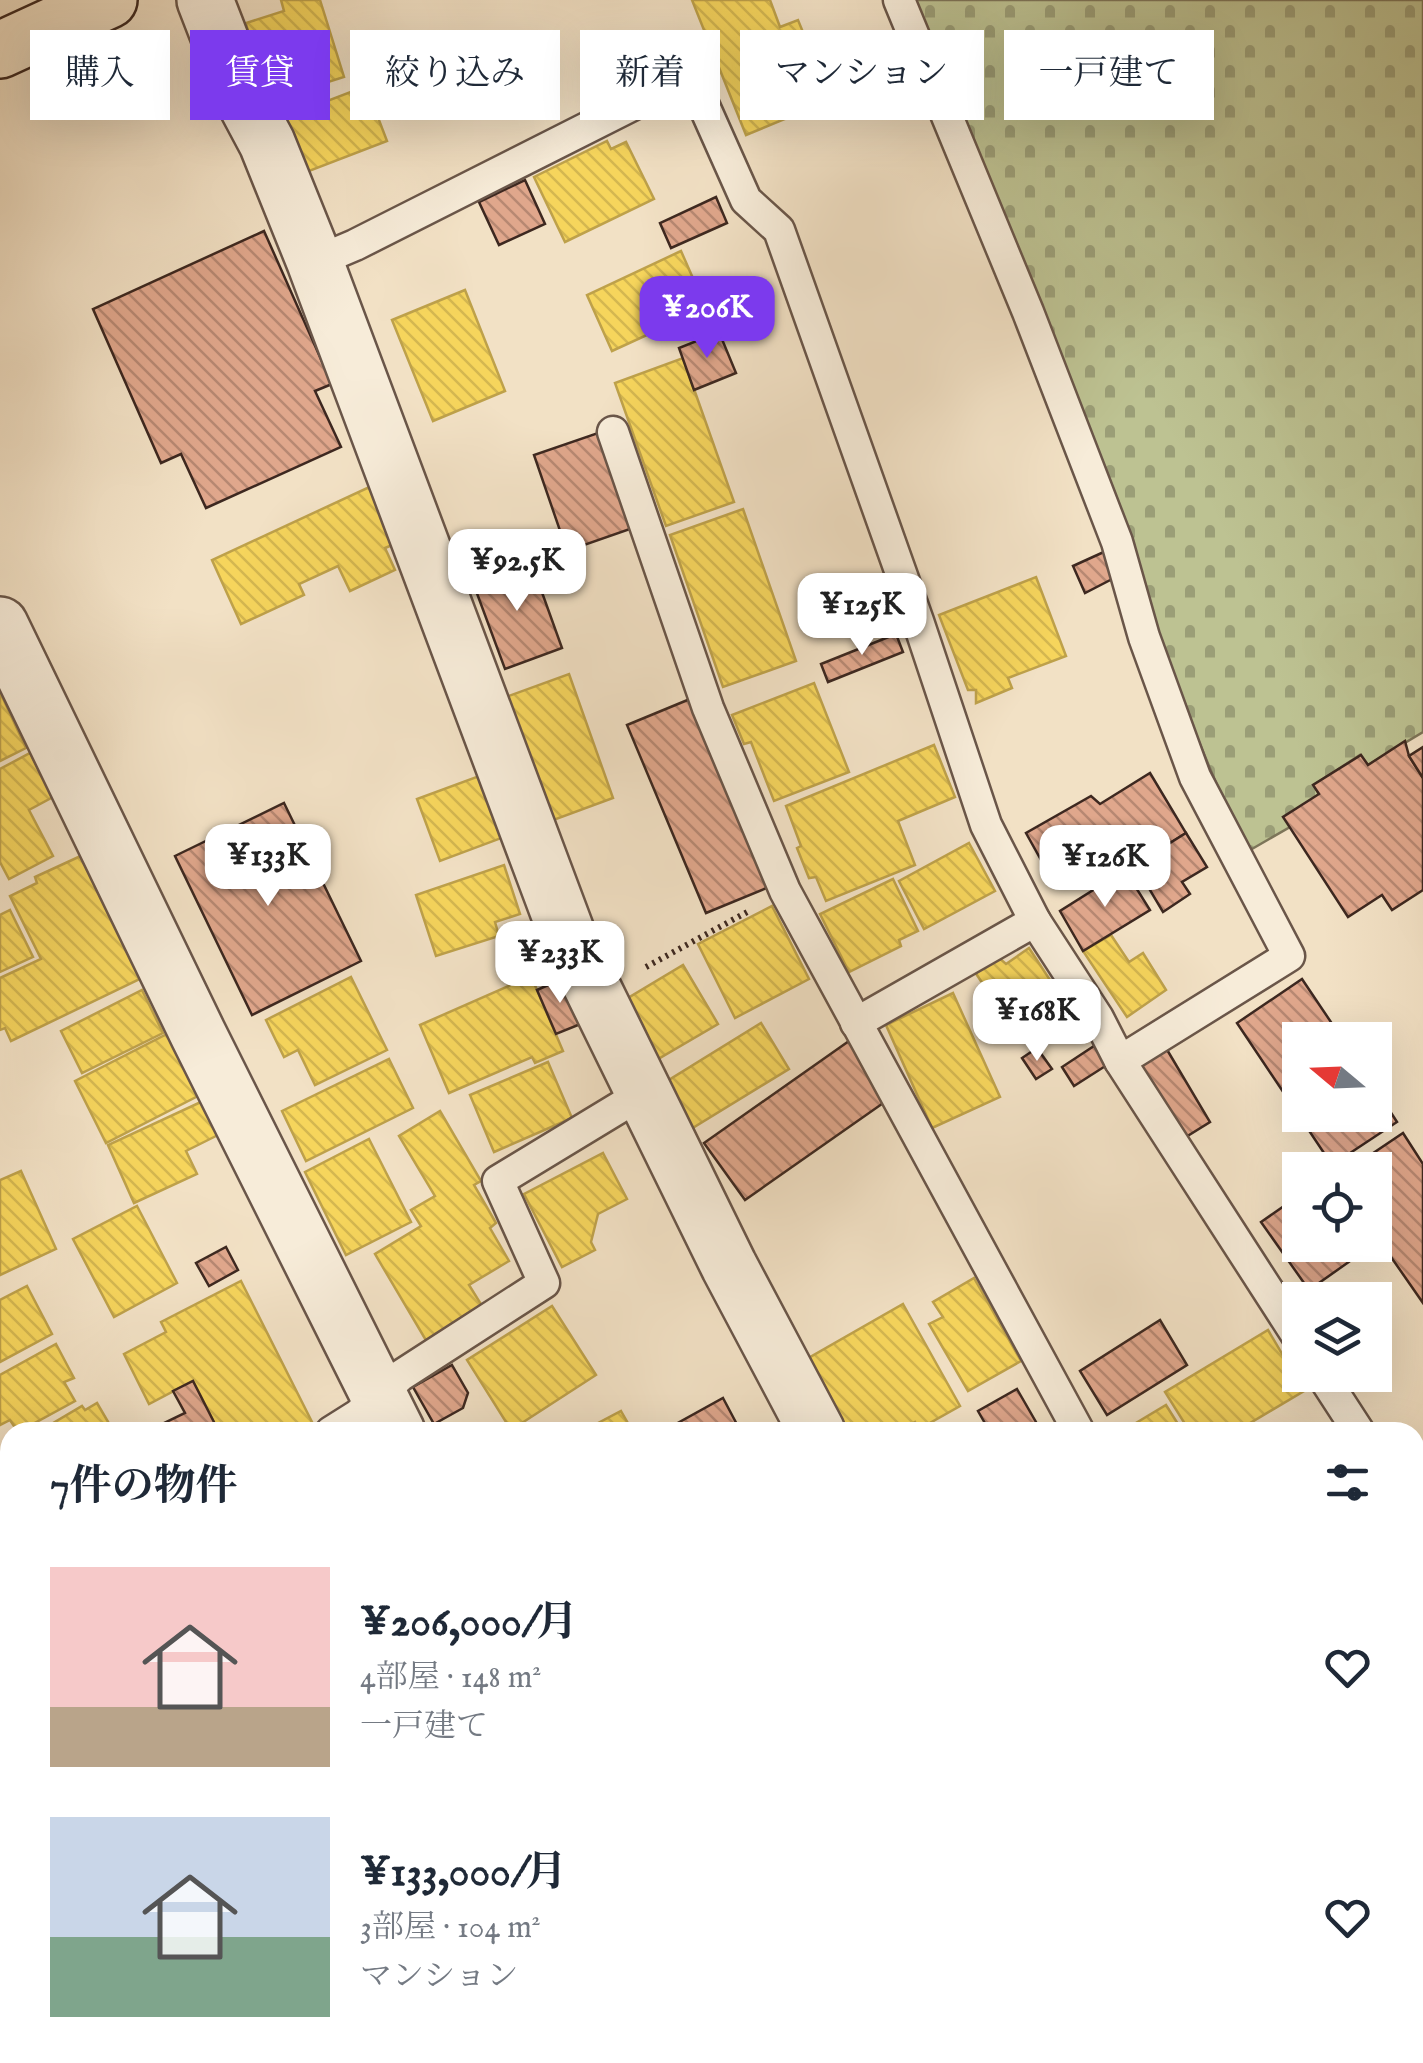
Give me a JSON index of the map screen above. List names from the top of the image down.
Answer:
{
  "north": "left",
  "page": {
    "chip": [
      "購入",
      "賃貸",
      "絞り込み",
      "新着",
      "マンション",
      "一戸建て"
    ],
    "price": [
      "¥206K",
      "¥92.5K",
      "¥125K",
      "¥133K",
      "¥126K",
      "¥233K",
      "¥168K"
    ],
    "heading": "7件の物件",
    "list": [
      {
        "name": "¥206,000/月",
        "note": "4部屋 · 148 m² · 一戸建て"
      },
      {
        "name": "¥133,000/月",
        "note": "3部屋 · 104 m² · マンション"
      }
    ]
  }
}
